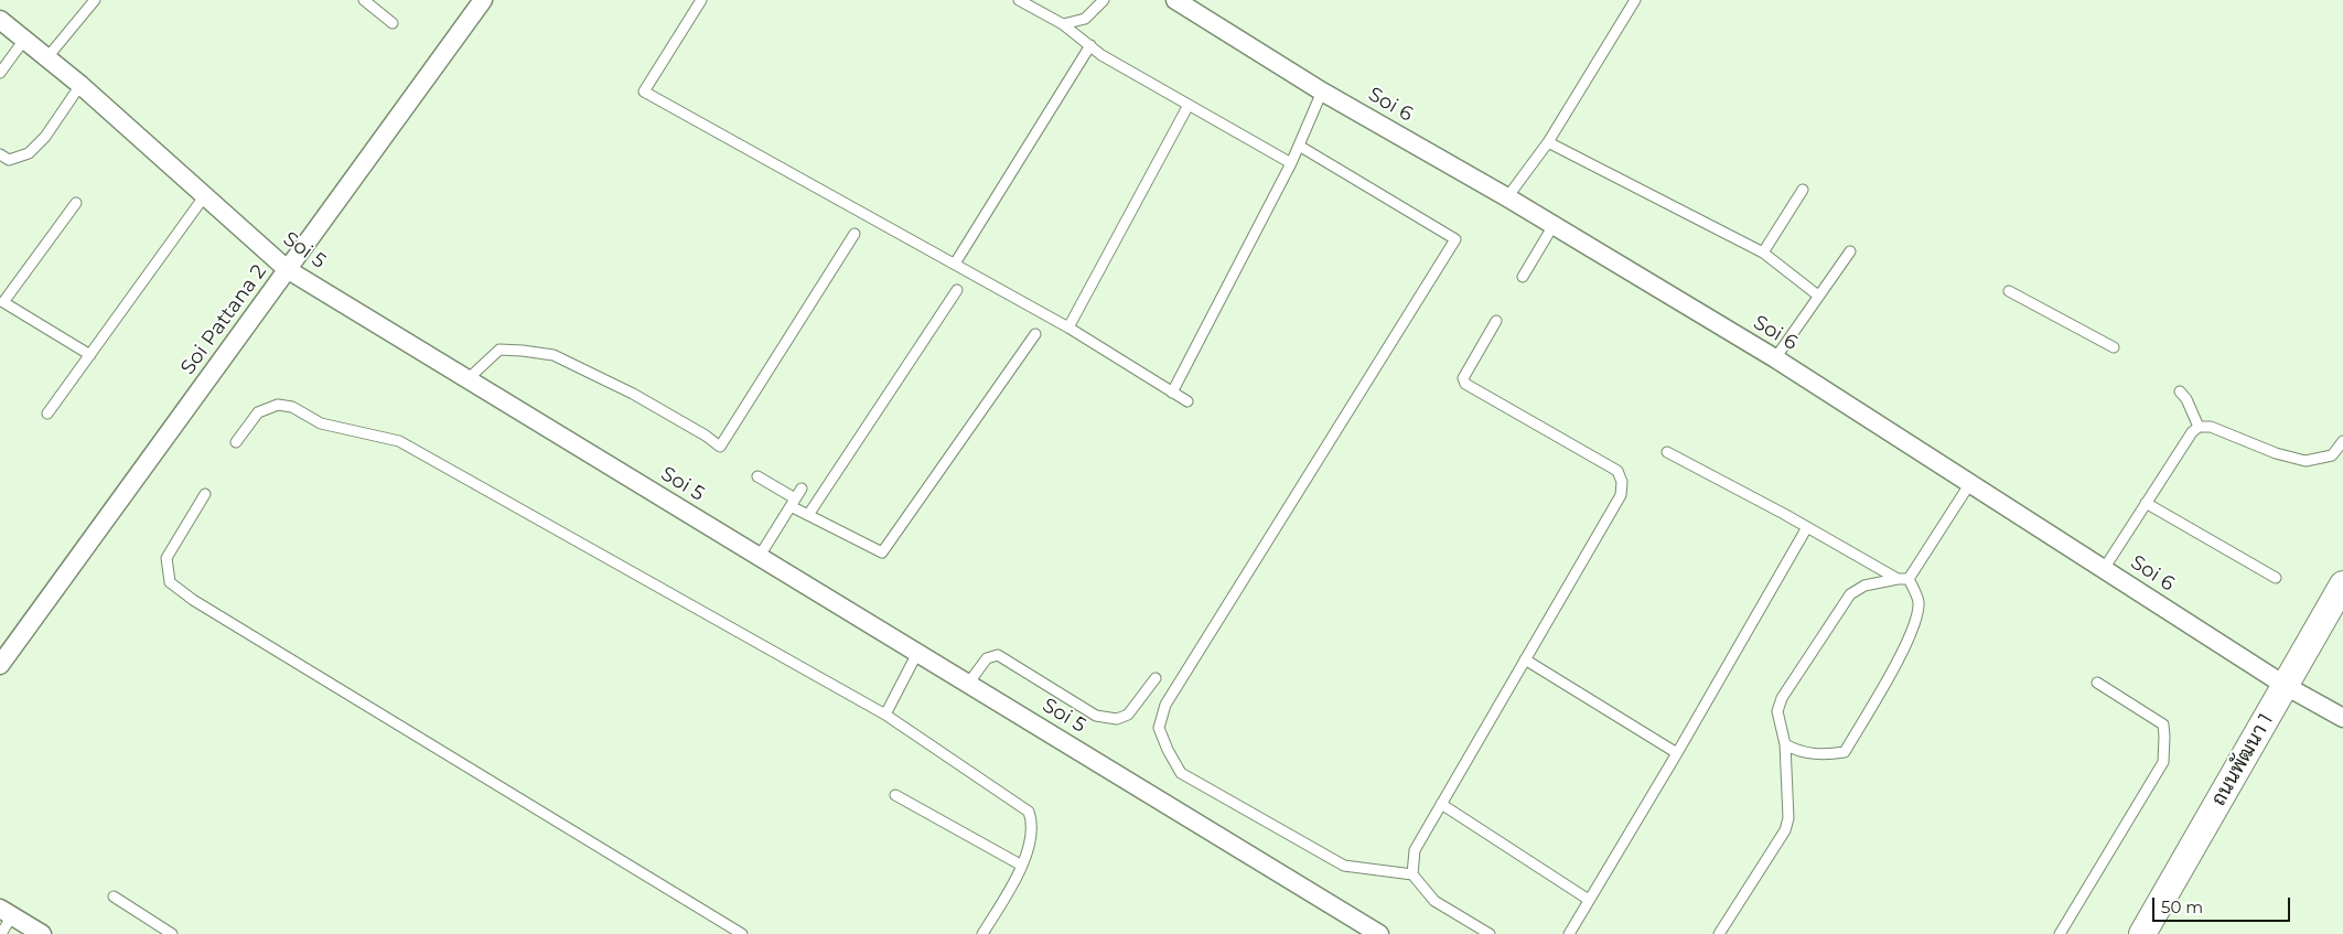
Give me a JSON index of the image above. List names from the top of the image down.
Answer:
{
  "streets": {
    "main road": ["ถนนพัฒนา 1"],
    "street": ["Soi 6", "Soi 5", "Soi Pattana 2"]
  },
  "crossings": [
    ["Soi 6", "ถนนพัฒนา 1"],
    ["Soi 5", "Soi Pattana 2"]
  ],
  "scale_bar": "50 m"
}
